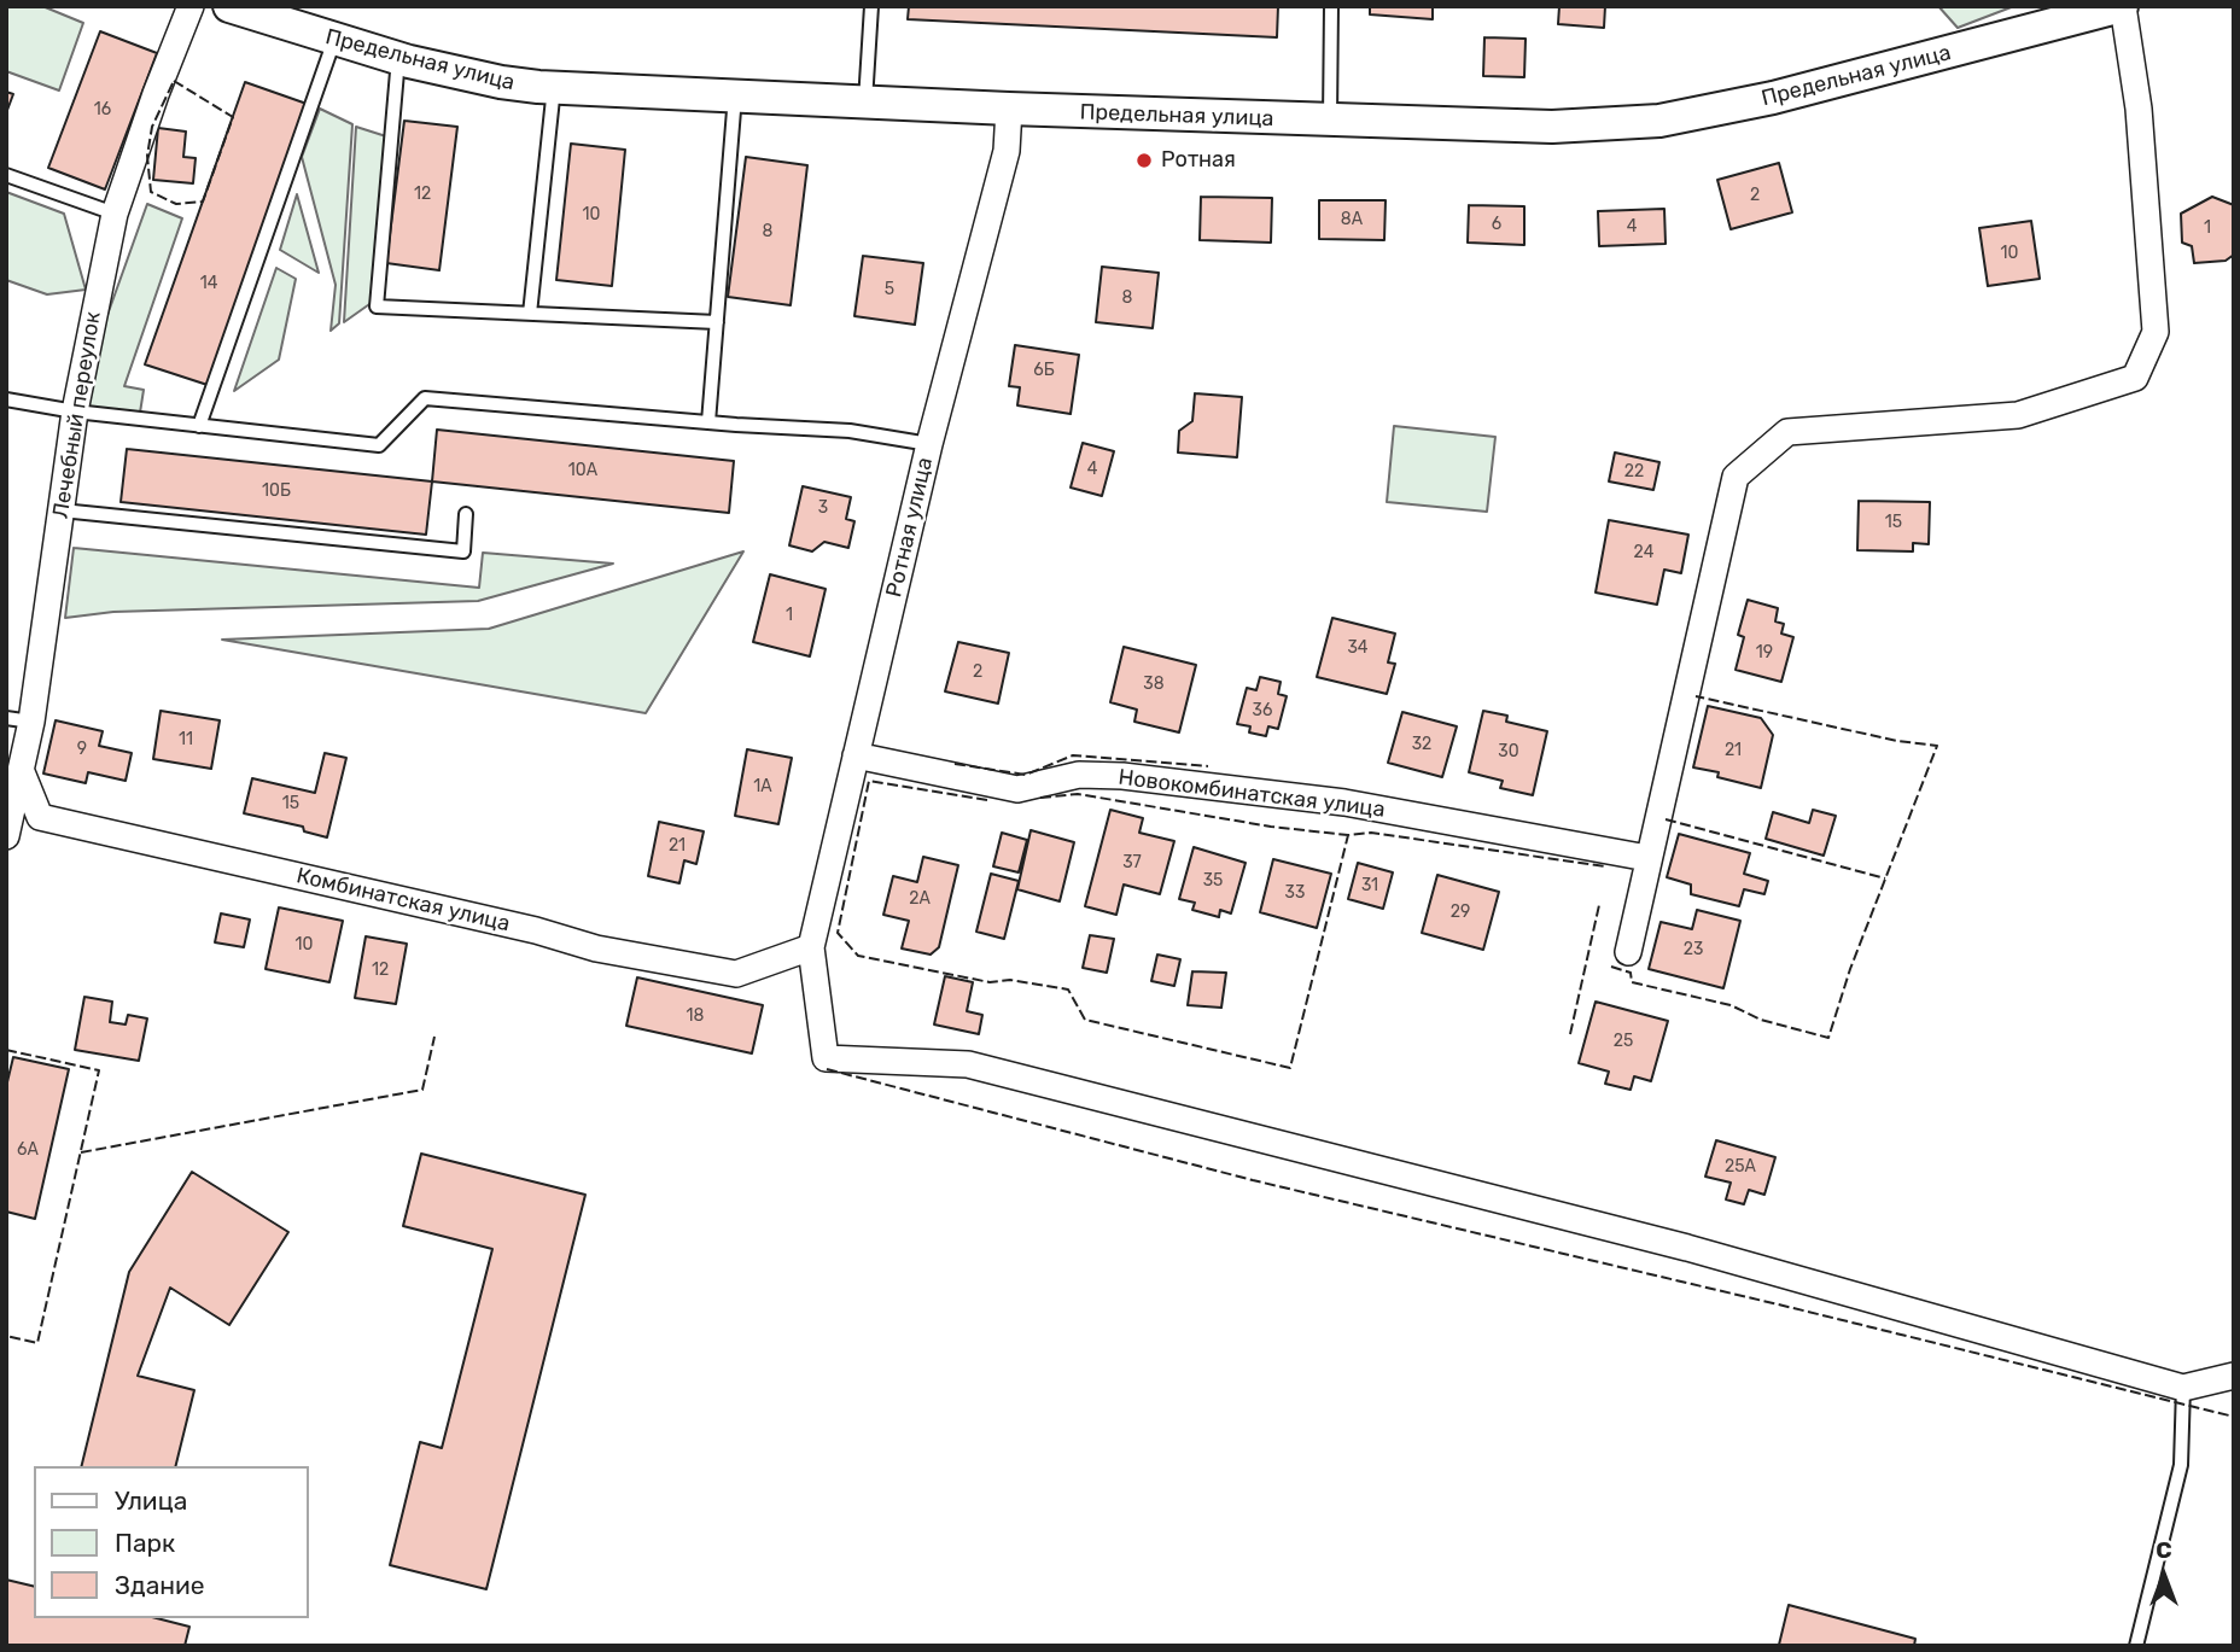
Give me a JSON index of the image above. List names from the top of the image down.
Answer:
{
  "streets": {
    "street": [
      "Предельная улица",
      "Лечебный переулок",
      "Ротная улица",
      "Новокомбинатская улица",
      "Комбинатская улица"
    ]
  },
  "crossings": [
    ["Предельная улица", "Ротная улица"],
    ["Лечебный переулок", "Комбинатская улица"],
    ["Ротная улица", "Новокомбинатская улица"],
    ["Ротная улица", "Комбинатская улица"]
  ],
  "places": ["Ротная"],
  "house_numbers": [
    "16",
    "12",
    "2",
    "10",
    "8А",
    "6",
    "4",
    "1",
    "8",
    "10",
    "14",
    "5",
    "8",
    "6Б",
    "4",
    "10А",
    "22",
    "10Б",
    "3",
    "15",
    "24",
    "1",
    "34",
    "19",
    "2",
    "38",
    "36",
    "11",
    "32",
    "9",
    "21",
    "30",
    "1А",
    "15",
    "21",
    "37",
    "35",
    "31",
    "33",
    "2А",
    "29",
    "10",
    "23",
    "12",
    "18",
    "25",
    "6А",
    "25А"
  ],
  "legend": ["Улица", "Парк", "Здание"],
  "north": "top"
}
